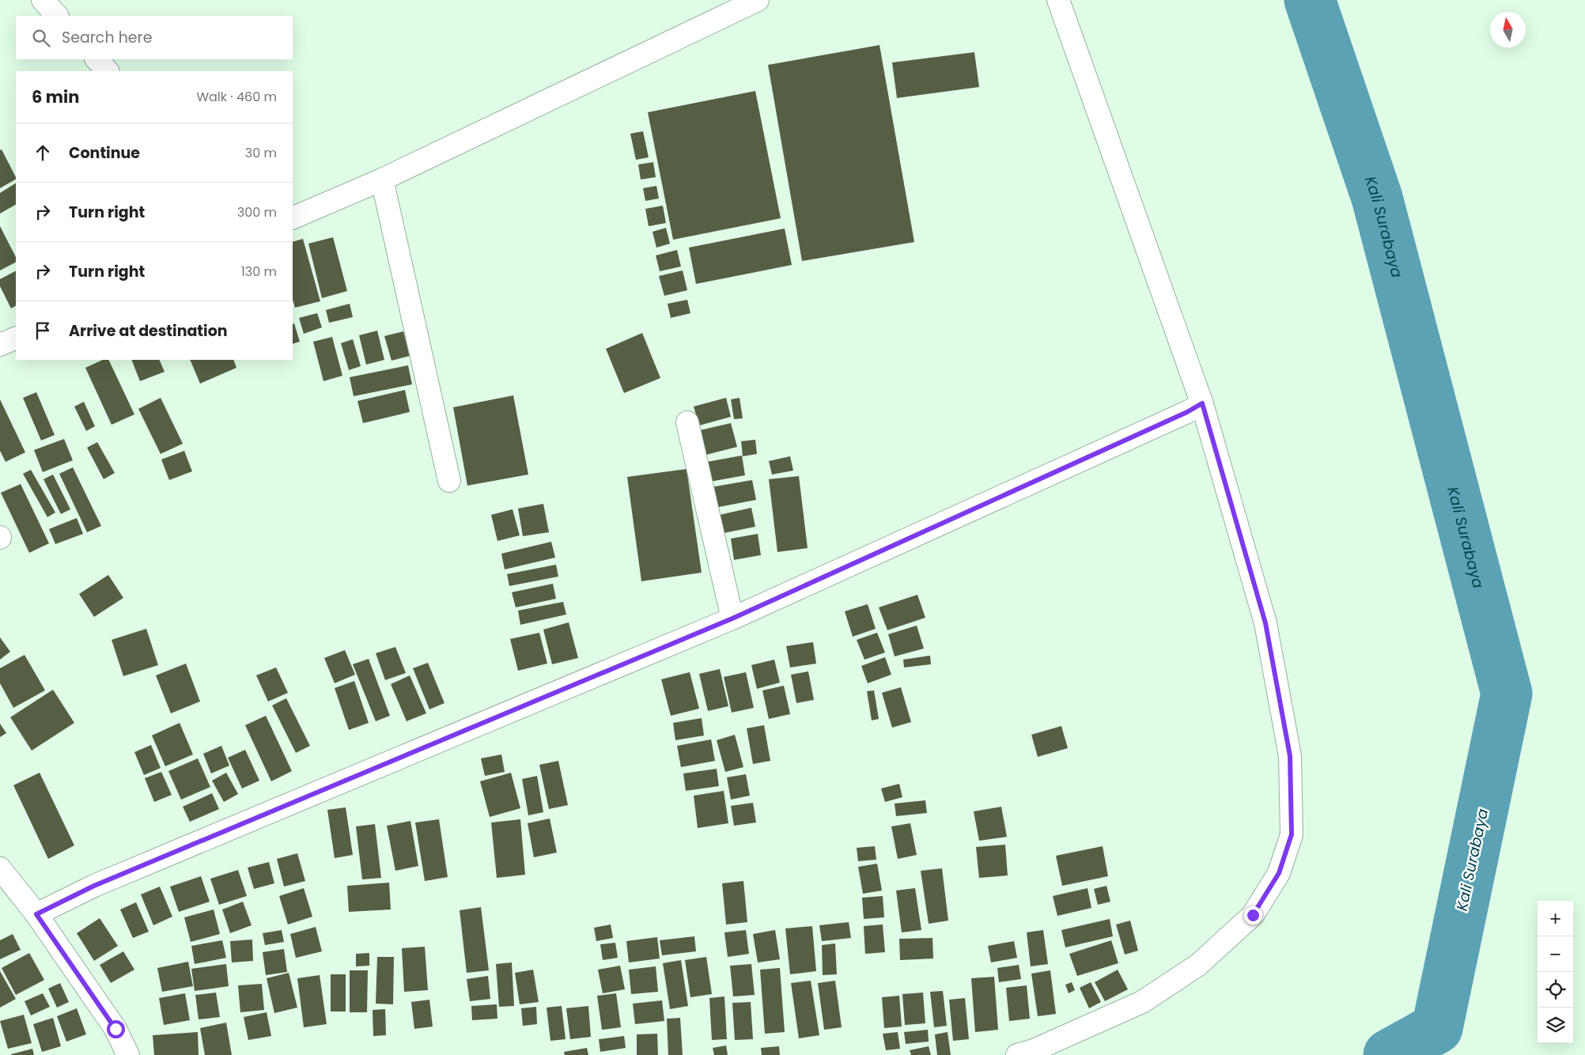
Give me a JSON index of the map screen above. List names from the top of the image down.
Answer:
{
  "water": ["Kali Surabaya"],
  "north": "top",
  "page": {
    "search": "Search here",
    "heading": ["6 min", "Walk · 460 m"],
    "list": [
      ["Continue", "30 m"],
      ["Turn right", "300 m"],
      ["Turn right", "130 m"],
      "Arrive at destination"
    ],
    "map_buttons": ["+", "−"]
  }
}
